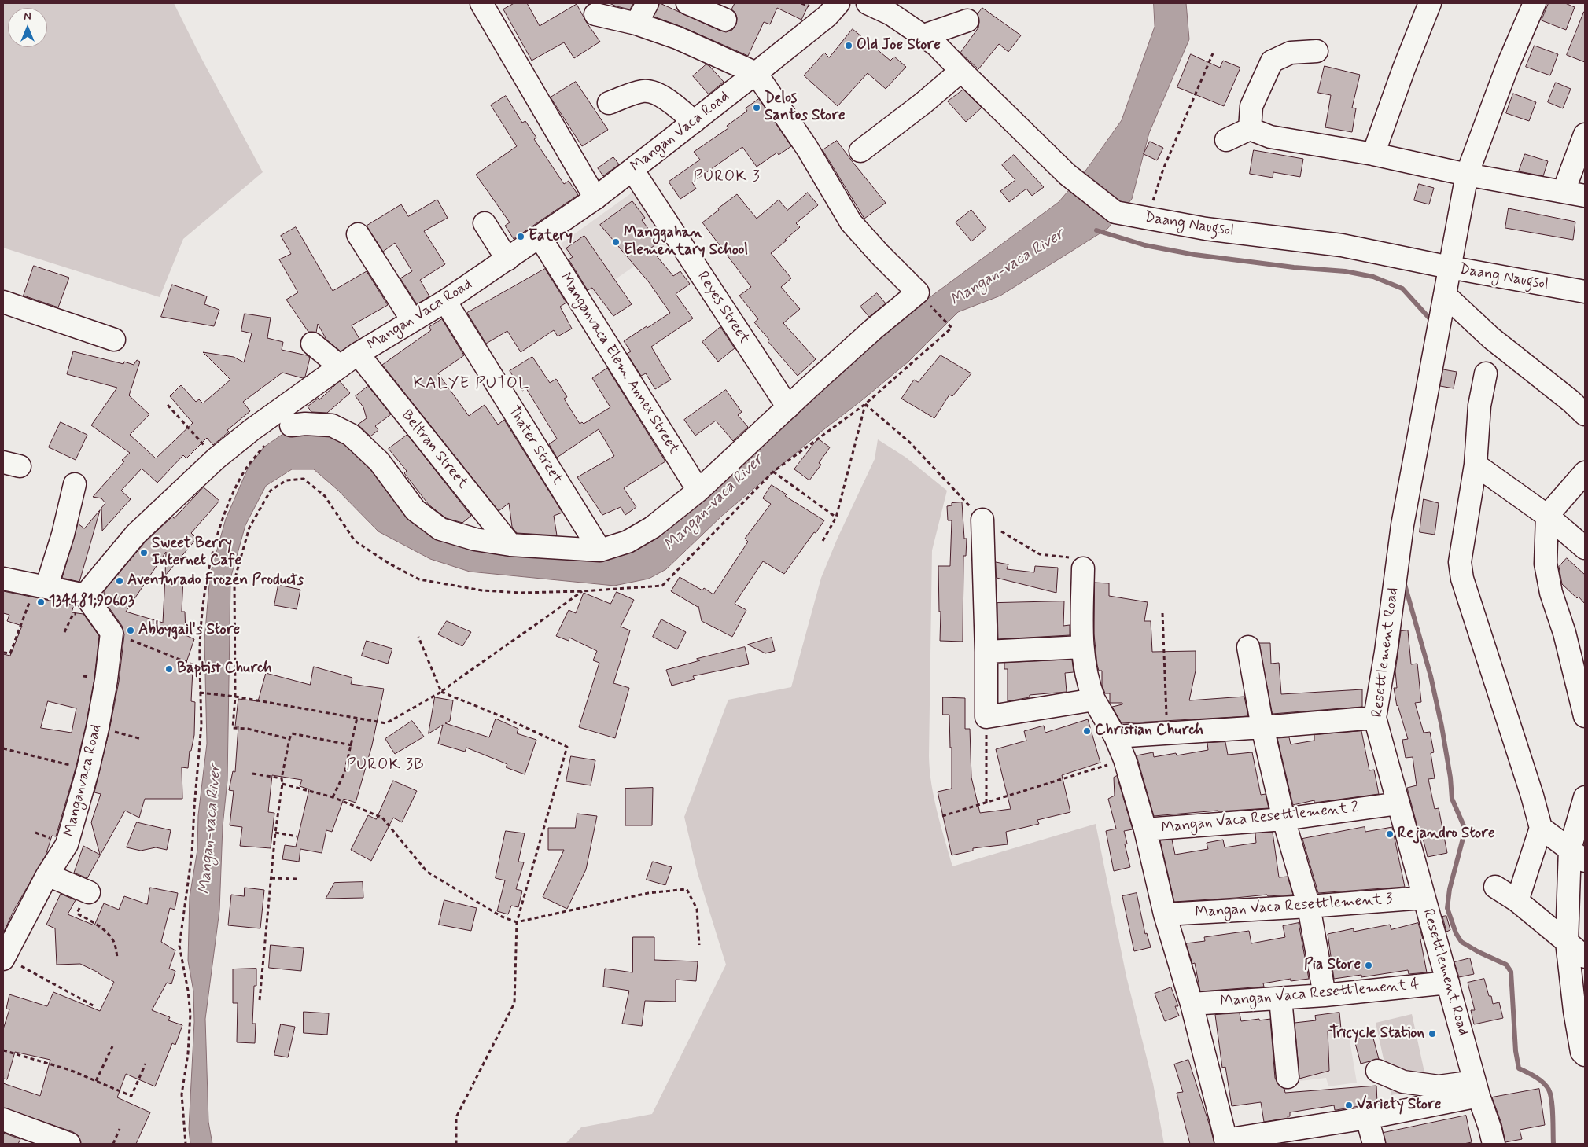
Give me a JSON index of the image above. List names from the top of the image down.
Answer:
{
  "streets": {
    "street": [
      "Mangan Vaca Road",
      "Daang Naugsol",
      "Reyes Street",
      "Manganvaca Elem. Annex Street",
      "Thater Street",
      "Beltran Street",
      "Resettlement Road",
      "Manganvaca Road",
      "Mangan Vaca Resettlement 2",
      "Mangan Vaca Resettlement 3",
      "Mangan Vaca Resettlement 4"
    ]
  },
  "crossings": [
    ["Mangan Vaca Road", "Reyes Street"],
    ["Mangan Vaca Road", "Manganvaca Elem. Annex Street"],
    ["Mangan Vaca Road", "Thater Street"],
    ["Mangan Vaca Road", "Beltran Street"],
    ["Daang Naugsol", "Resettlement Road"],
    ["Resettlement Road", "Mangan Vaca Resettlement 2"],
    ["Resettlement Road", "Mangan Vaca Resettlement 3"],
    ["Resettlement Road", "Mangan Vaca Resettlement 4"]
  ],
  "districts": ["PUROK 3", "KALYE PUTOL", "PUROK 3B"],
  "water": ["Mangan-vaca River"],
  "places": [
    "Old Joe Store",
    "Delos Santos Store",
    "Eatery",
    "Manggahan Elementary School",
    "Sweet Berry Internet Cafe",
    "Aventurado Frozen Products",
    "134481;90603",
    "Abbygail's Store",
    "Baptist Church",
    "Christian Church",
    "Rejandro Store",
    "Pia Store",
    "Tricycle Station",
    "Variety Store"
  ],
  "north": "top"
}
